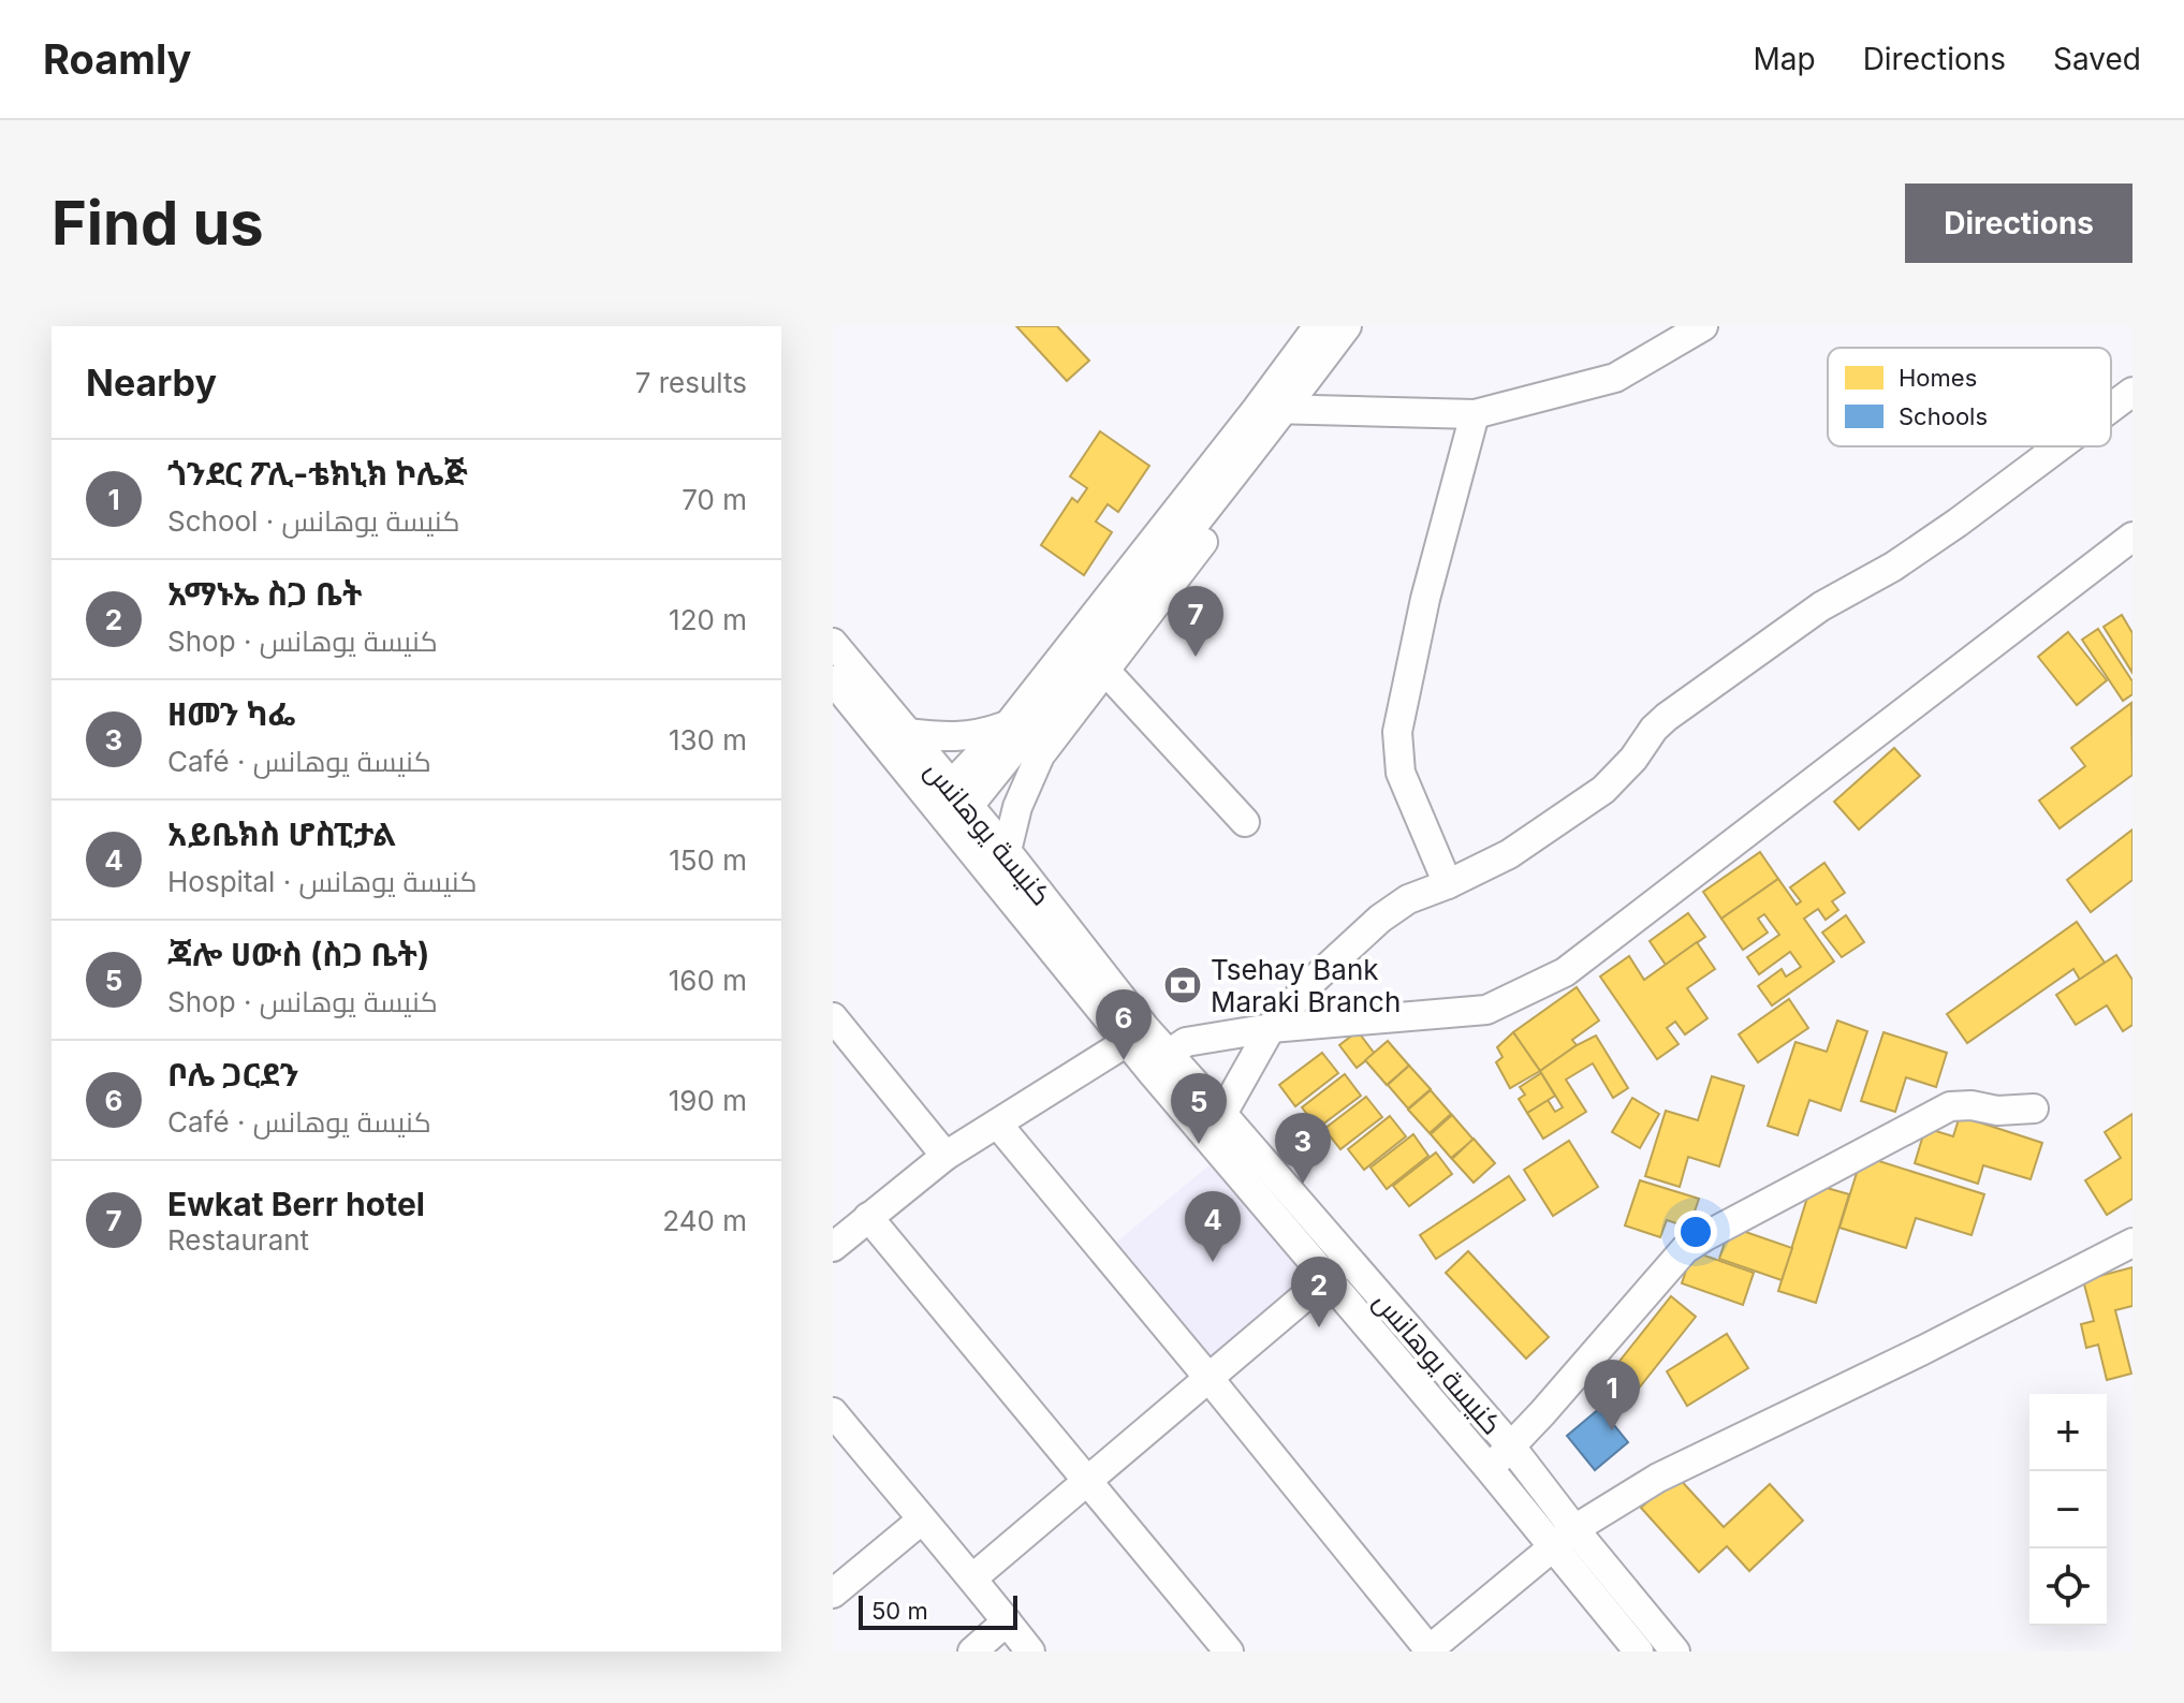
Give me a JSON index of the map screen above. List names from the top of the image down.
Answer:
{
  "streets": {
    "street": ["كنيسة يوهانس"]
  },
  "places": {
    "bank": ["Tsehay Bank Maraki Branch"]
  },
  "legend": ["Homes", "Schools"],
  "scale_bar": "50 m",
  "page": {
    "header": "Roamly",
    "nav": ["Map", "Directions", "Saved"],
    "buttons": "Directions",
    "title": "Find us",
    "heading": ["Nearby", "7 results"],
    "list": [
      {
        "mark": "1",
        "name": "ጎንደር ፖሊ-ቴክኒክ ኮሌጅ",
        "note": "School · كنيسة يوهانس",
        "value": "70 m"
      },
      {
        "mark": "2",
        "name": "አማኑኤ ስጋ ቤት",
        "note": "Shop · كنيسة يوهانس",
        "value": "120 m"
      },
      {
        "mark": "3",
        "name": "ዘመን ካፌ",
        "note": "Café · كنيسة يوهانس",
        "value": "130 m"
      },
      {
        "mark": "4",
        "name": "አይቤክስ ሆስፒታል",
        "note": "Hospital · كنيسة يوهانس",
        "value": "150 m"
      },
      {
        "mark": "5",
        "name": "ጃሎ ሀውስ (ስጋ ቤት)",
        "note": "Shop · كنيسة يوهانس",
        "value": "160 m"
      },
      {
        "mark": "6",
        "name": "ቦሌ ጋርደን",
        "note": "Café · كنيسة يوهانس",
        "value": "190 m"
      },
      {
        "mark": "7",
        "name": "Ewkat Berr hotel",
        "note": "Restaurant",
        "value": "240 m"
      }
    ],
    "pins": [
      "7",
      "6",
      "5",
      "3",
      "4",
      "2",
      "1"
    ],
    "map_buttons": ["+", "−"],
    "scale": "50 m"
  }
}
